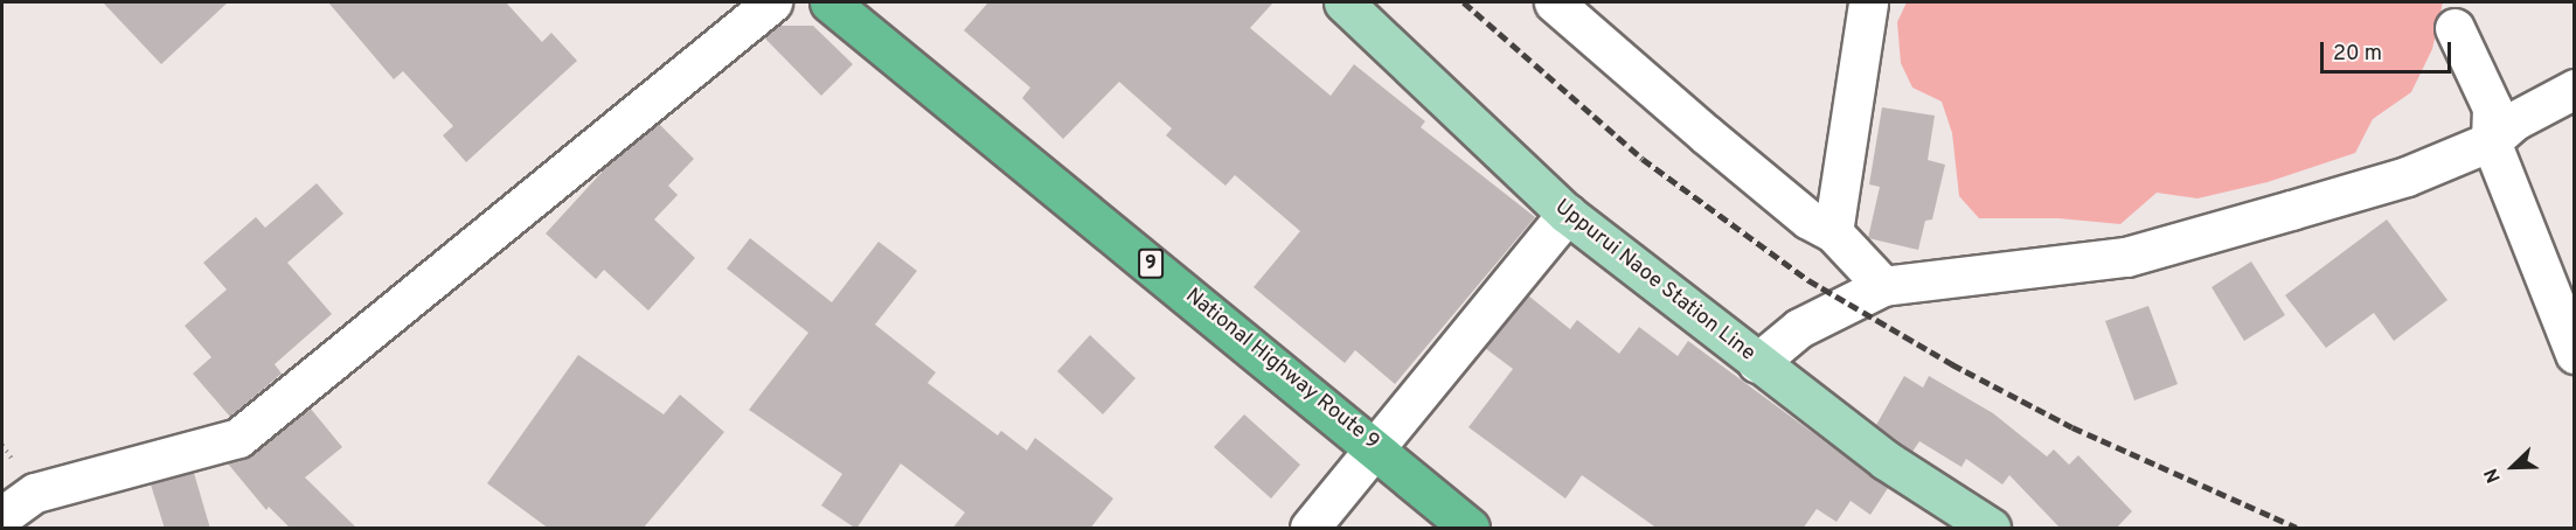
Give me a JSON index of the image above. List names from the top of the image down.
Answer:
{
  "streets": {
    "highway": ["9", "National Highway Route 9"],
    "main road": ["Uppurui Naoe Station Line"]
  },
  "scale_bar": "20 m",
  "north": "bottom left"
}
